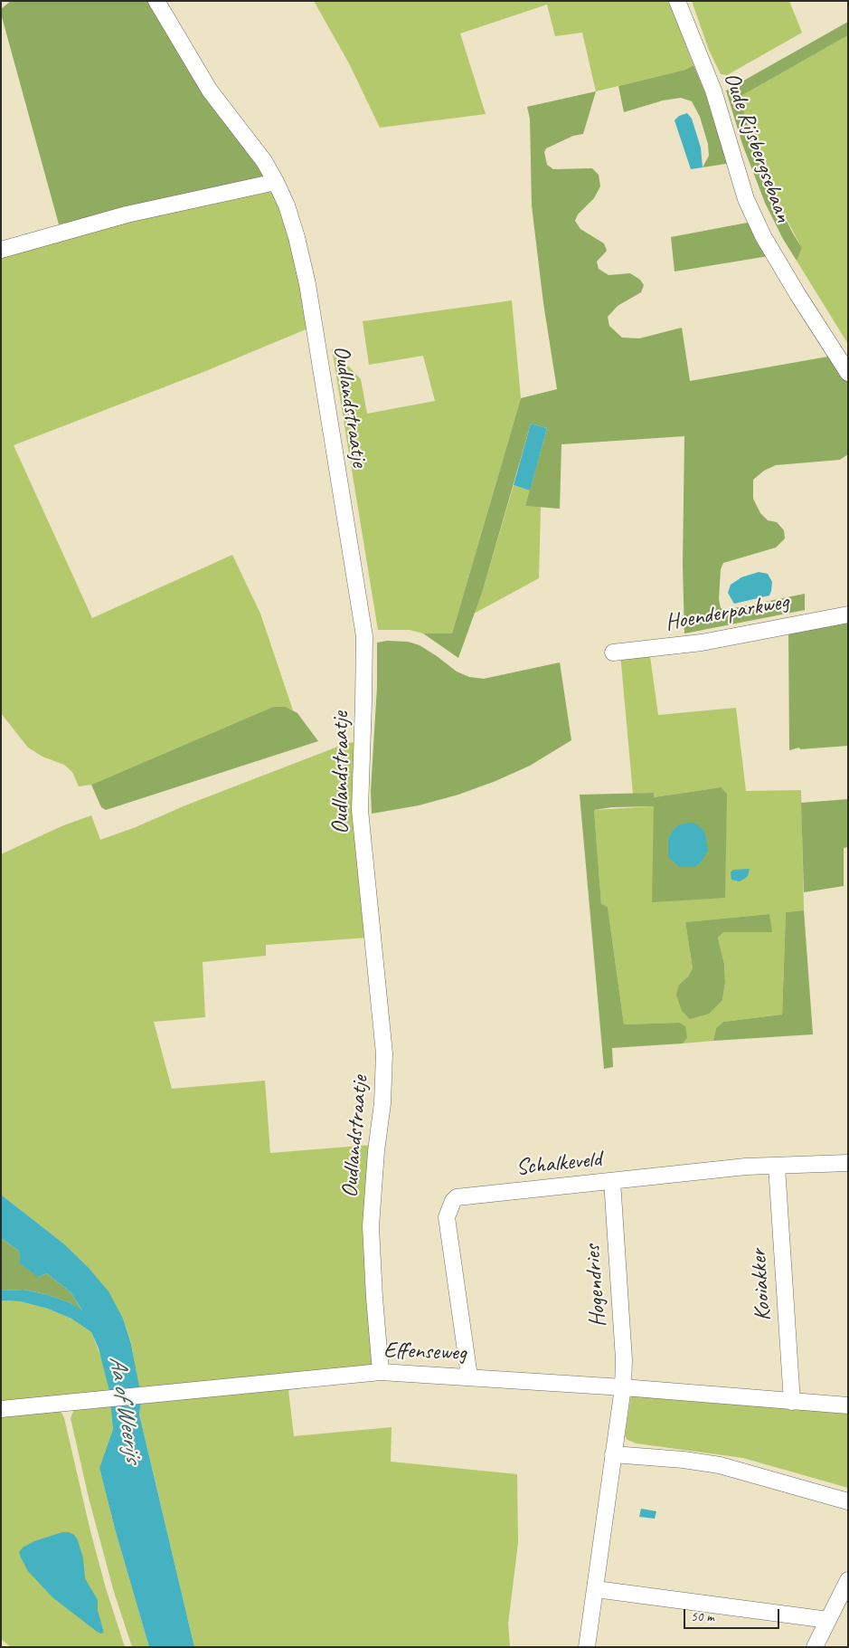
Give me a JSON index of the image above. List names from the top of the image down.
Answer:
{
  "streets": {
    "street": [
      "Oude Rijsbergsebaan",
      "Oudlandstraatje",
      "Hoenderparkweg",
      "Schalkeveld",
      "Kooiakker",
      "Hogendries",
      "Effenseweg"
    ]
  },
  "crossings": [
    ["Oudlandstraatje", "Effenseweg"],
    ["Schalkeveld", "Kooiakker"],
    ["Schalkeveld", "Hogendries"],
    ["Schalkeveld", "Effenseweg"],
    ["Kooiakker", "Effenseweg"],
    ["Hogendries", "Effenseweg"]
  ],
  "water": ["Aa of Weerijs"],
  "scale_bar": "50 m"
}
